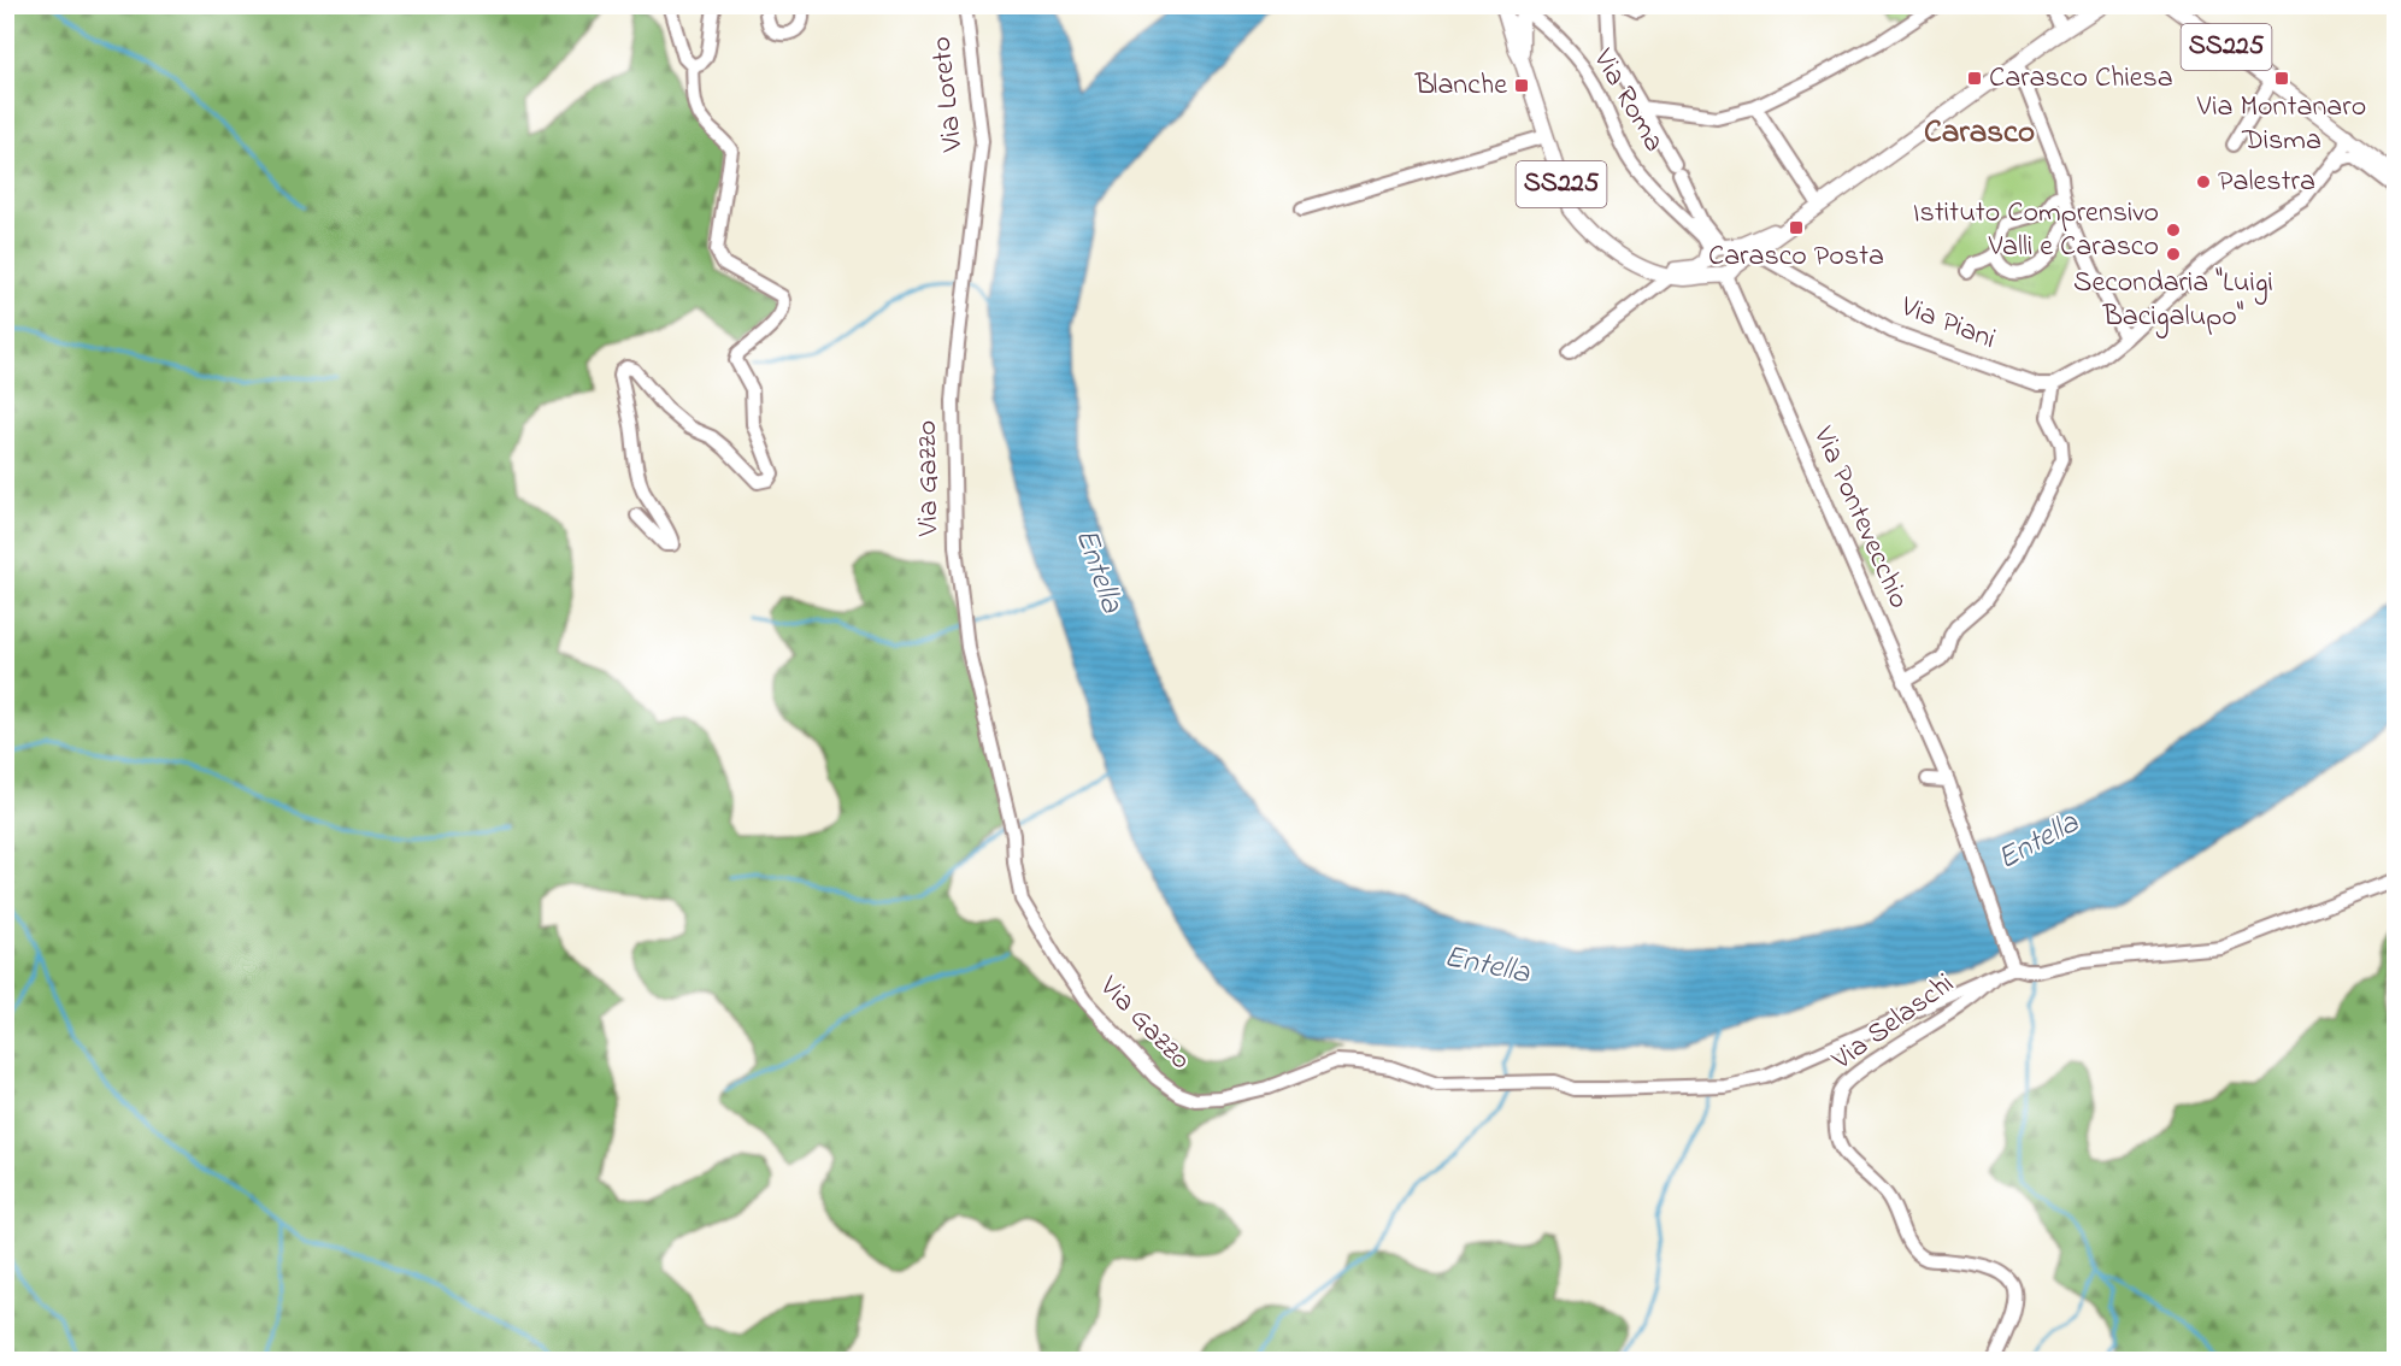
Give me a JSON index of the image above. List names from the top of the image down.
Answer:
{
  "streets": {
    "main road": ["SS225"],
    "street": [
      "Via Loreto",
      "Via Roma",
      "Via Piani",
      "Via Gazzo",
      "Via Pontevecchio",
      "Via Selaschi"
    ]
  },
  "crossings": [
    ["SS225", "Via Roma"],
    ["SS225", "Via Piani"],
    ["SS225", "Via Pontevecchio"],
    ["Via Loreto", "Via Gazzo"],
    ["Via Gazzo", "Via Pontevecchio"],
    ["Via Gazzo", "Via Selaschi"]
  ],
  "districts": ["Carasco"],
  "water": ["Entella"],
  "places": {
    "transit": [
      "Carasco Chiesa",
      "Via Montanaro Disma",
      "Blanche",
      "Carasco Posta"
    ],
    "other": ["Palestra", "Istituto Comprensivo Valli e Carasco", "Secondaria \"Luigi Bacigalupo\""]
  }
}
